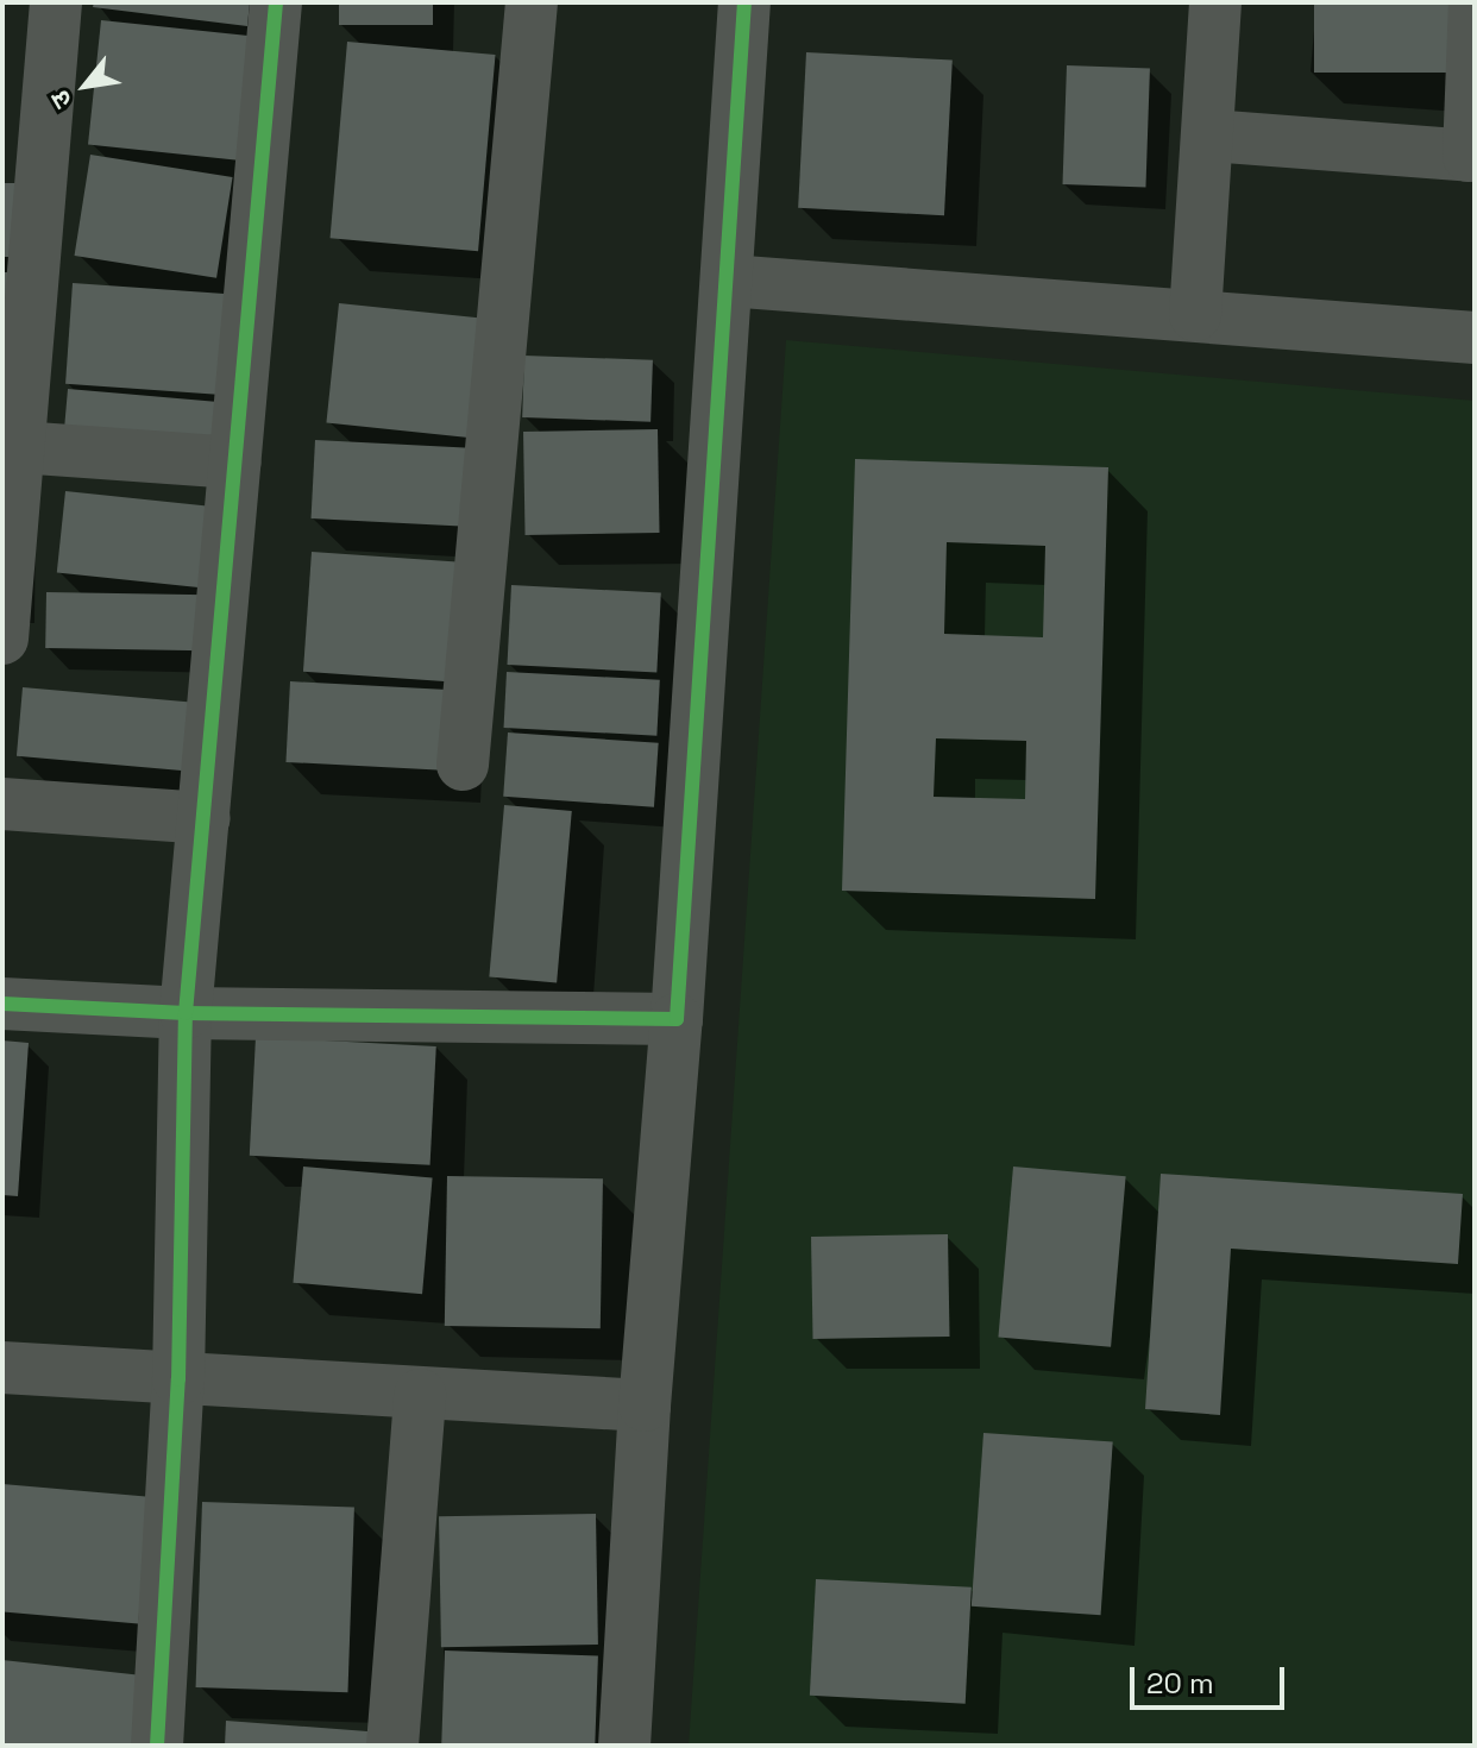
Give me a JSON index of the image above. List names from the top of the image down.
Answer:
{
  "scale_bar": "20 m",
  "north": "bottom left"
}
